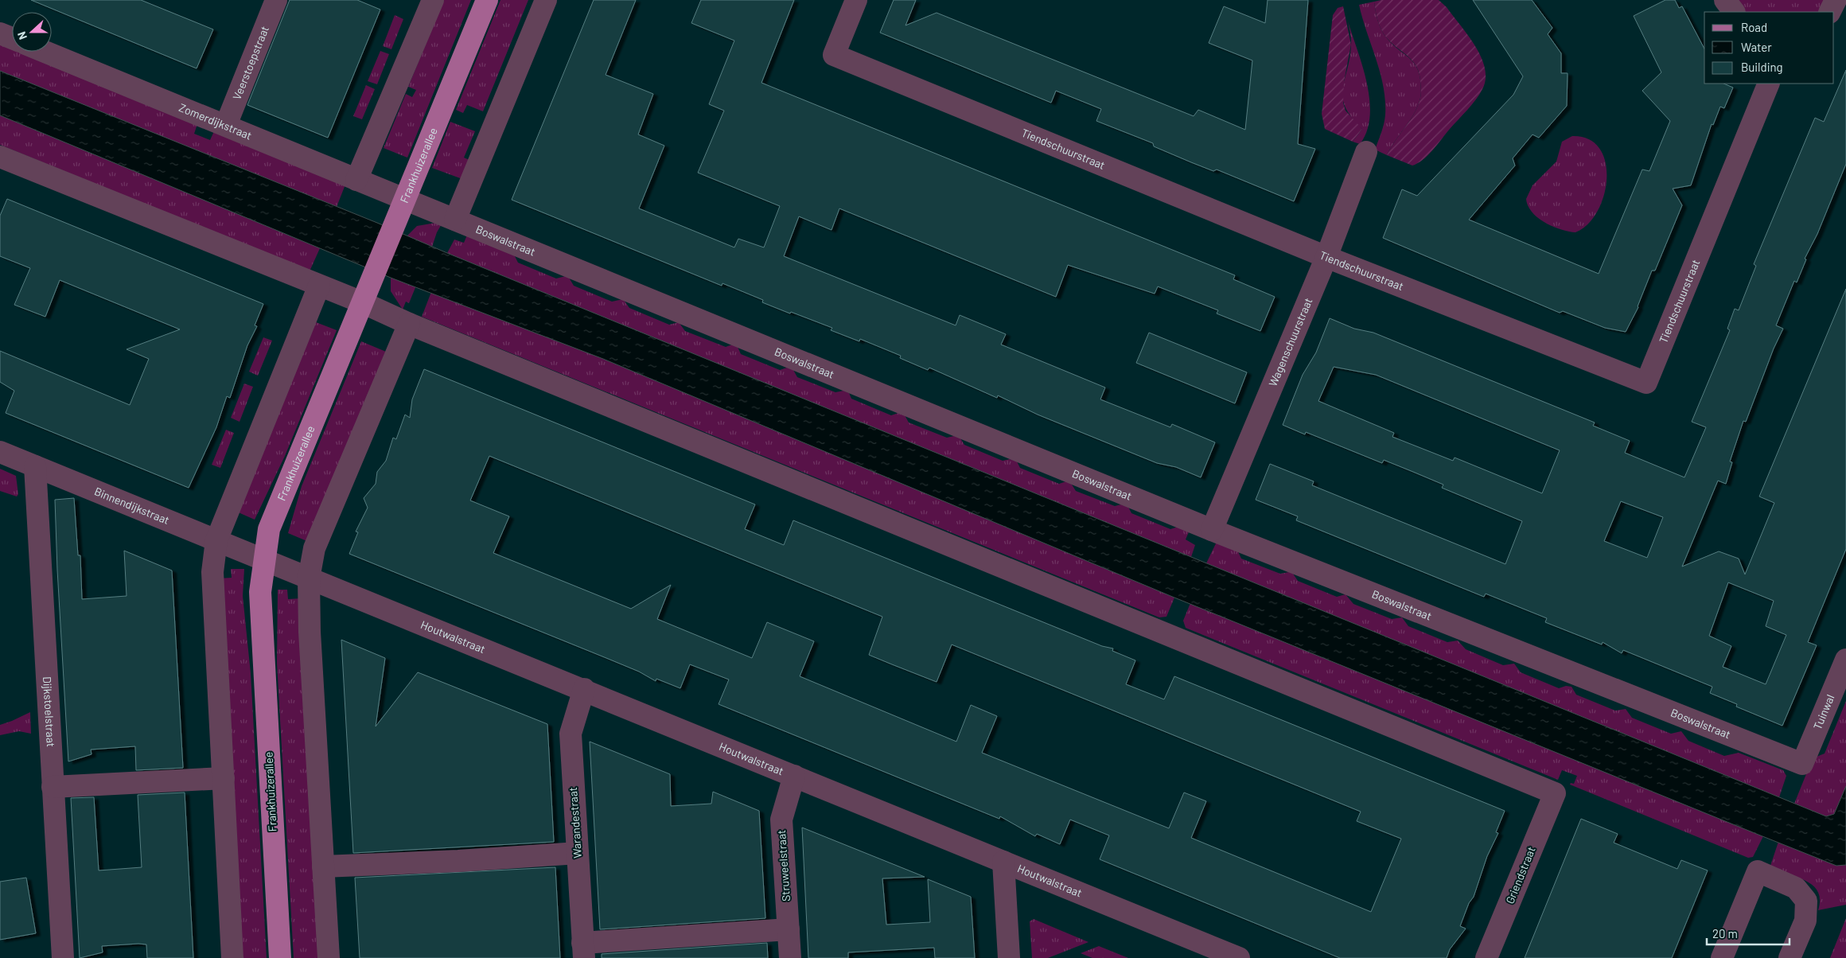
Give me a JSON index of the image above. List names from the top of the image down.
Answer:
{
  "streets": {
    "main road": ["Frankhuizerallee"],
    "street": [
      "Veerstoepstraat",
      "Zomerdijkstraat",
      "Tiendschuurstraat",
      "Boswalstraat",
      "Wagenschuurstraat",
      "Binnendijkstraat",
      "Houtwalstraat",
      "Tuinwal",
      "Dijkstoelstraat",
      "Warandestraat",
      "Struweelstraat",
      "Griendstraat"
    ]
  },
  "crossings": [
    ["Veerstoepstraat", "Zomerdijkstraat"],
    ["Zomerdijkstraat", "Frankhuizerallee"],
    ["Zomerdijkstraat", "Boswalstraat"],
    ["Tiendschuurstraat", "Wagenschuurstraat"],
    ["Frankhuizerallee", "Boswalstraat"],
    ["Frankhuizerallee", "Binnendijkstraat"],
    ["Frankhuizerallee", "Houtwalstraat"],
    ["Boswalstraat", "Wagenschuurstraat"],
    ["Boswalstraat", "Tuinwal"],
    ["Binnendijkstraat", "Houtwalstraat"],
    ["Binnendijkstraat", "Dijkstoelstraat"],
    ["Houtwalstraat", "Warandestraat"],
    ["Houtwalstraat", "Struweelstraat"]
  ],
  "legend": ["Road", "Water", "Building"],
  "scale_bar": "20 m",
  "north": "left"
}
